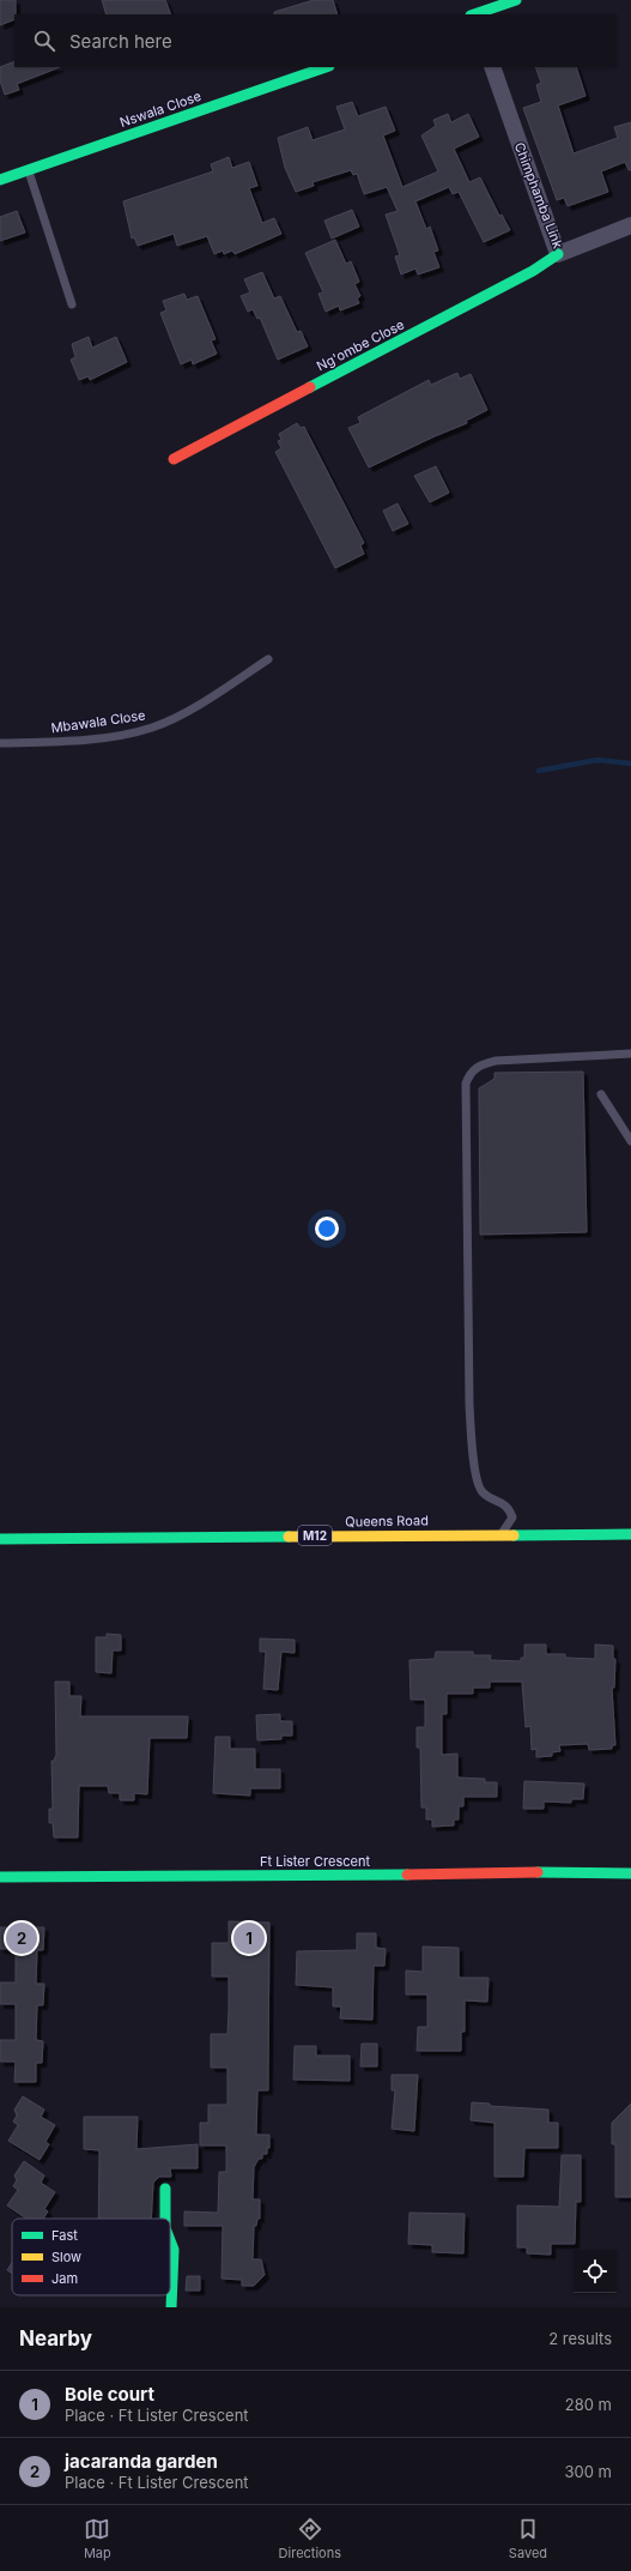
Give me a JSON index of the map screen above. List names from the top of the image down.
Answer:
{
  "streets": {
    "main road": [
      "Nswala Close",
      "Ng'ombe Close",
      "Queens Road",
      "M12",
      "Ft Lister Crescent"
    ],
    "street": ["Chimphamba Link"],
    "lane": ["Mbawala Close"]
  },
  "crossings": [
    ["Chimphamba Link", "Ng'ombe Close"]
  ],
  "legend": ["Fast", "Slow", "Jam"],
  "page": {
    "search": "Search here",
    "pins": ["1", "2"],
    "heading": ["Nearby", "2 results"],
    "list": [
      {
        "mark": "1",
        "name": "Bole court",
        "note": "Place · Ft Lister Crescent",
        "value": "280 m"
      },
      {
        "mark": "2",
        "name": "jacaranda garden",
        "note": "Place · Ft Lister Crescent",
        "value": "300 m"
      }
    ],
    "nav": ["Map", "Directions", "Saved"]
  }
}
